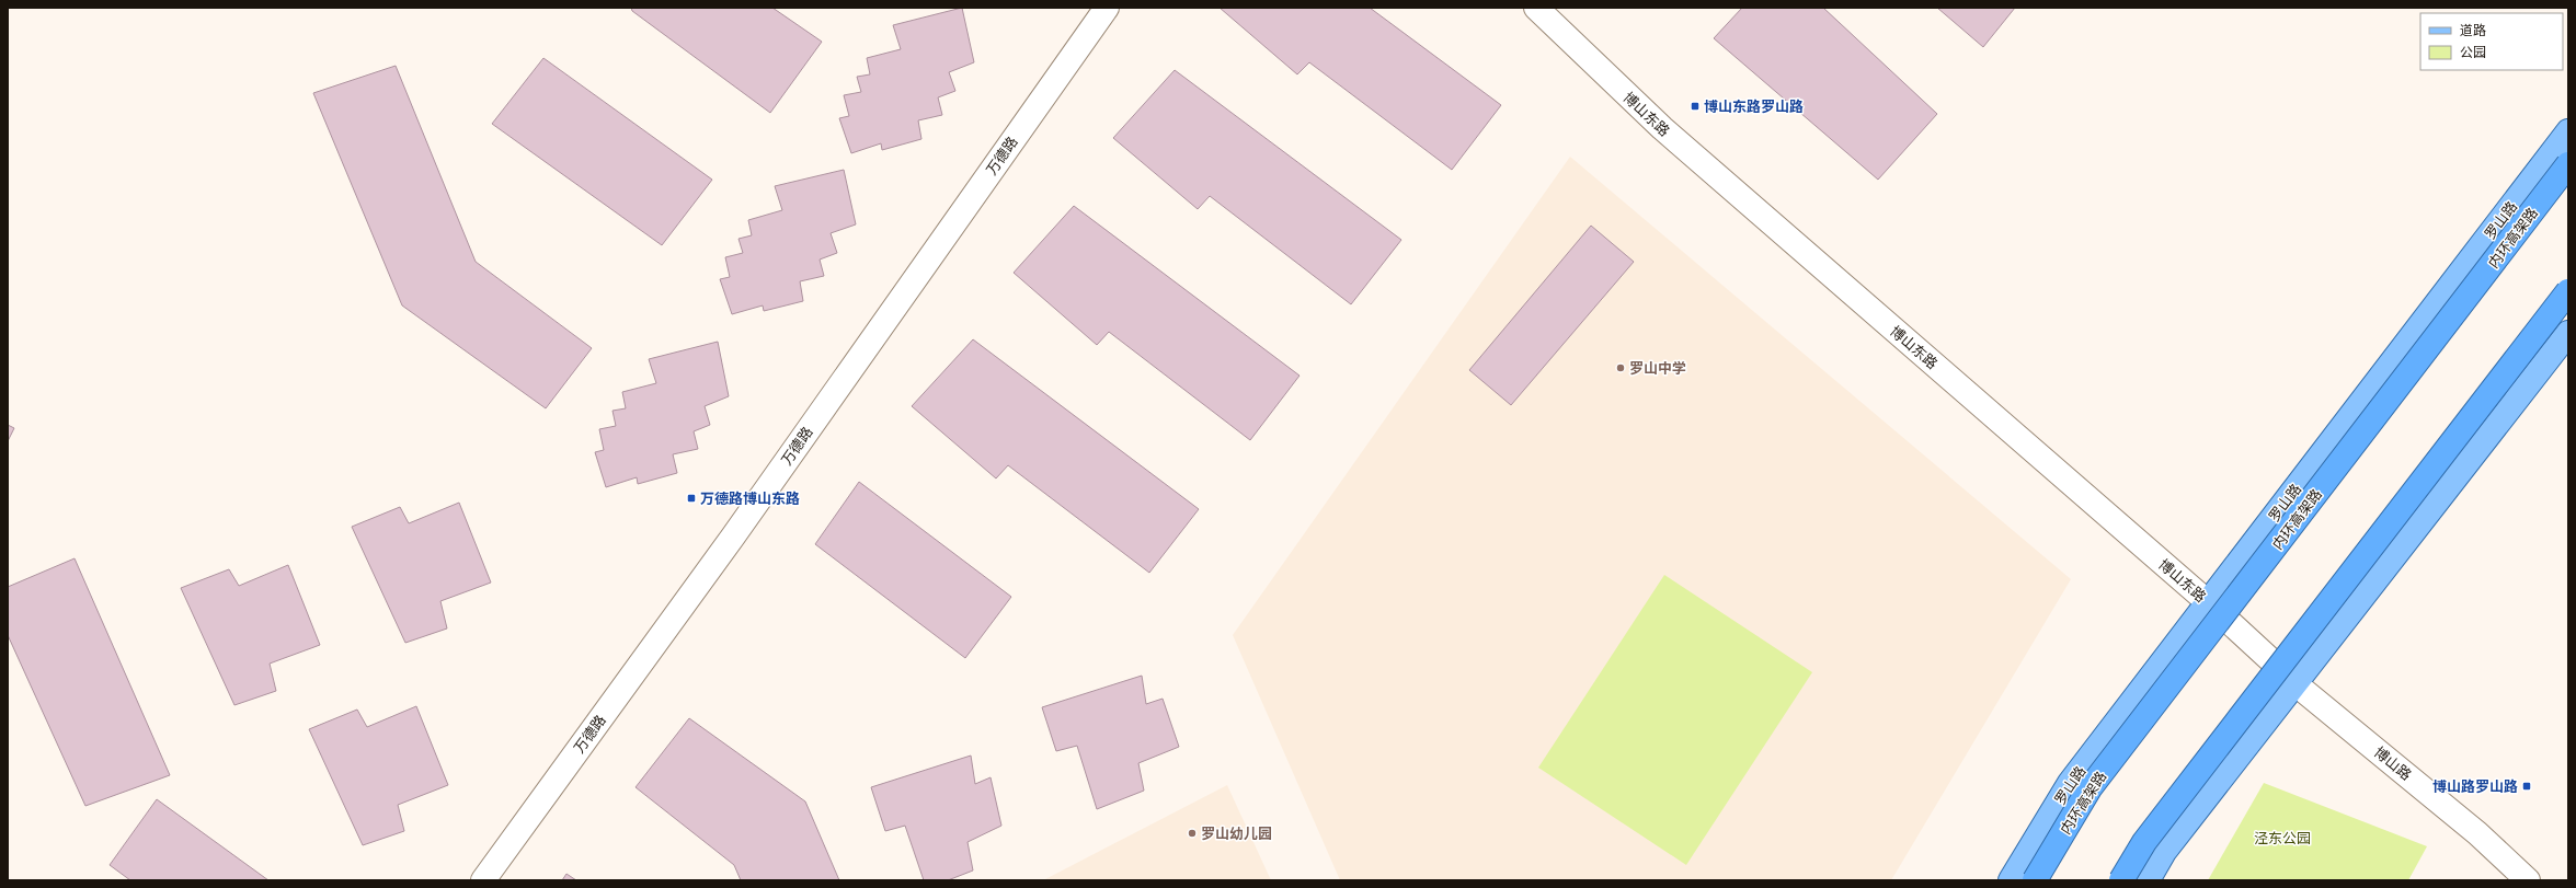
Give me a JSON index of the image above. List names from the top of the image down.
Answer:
{
  "streets": {
    "highway": ["内环高架路"],
    "main road": ["罗山路"],
    "street": ["博山东路", "万德路", "博山路"]
  },
  "crossings": [
    ["博山东路", "罗山路"],
    ["博山东路", "博山路"]
  ],
  "parks": ["泾东公园"],
  "places": {
    "transit": ["博山东路罗山路", "万德路博山东路", "博山路罗山路"],
    "other": ["罗山中学", "罗山幼儿园"]
  },
  "legend": ["道路", "公园"]
}
